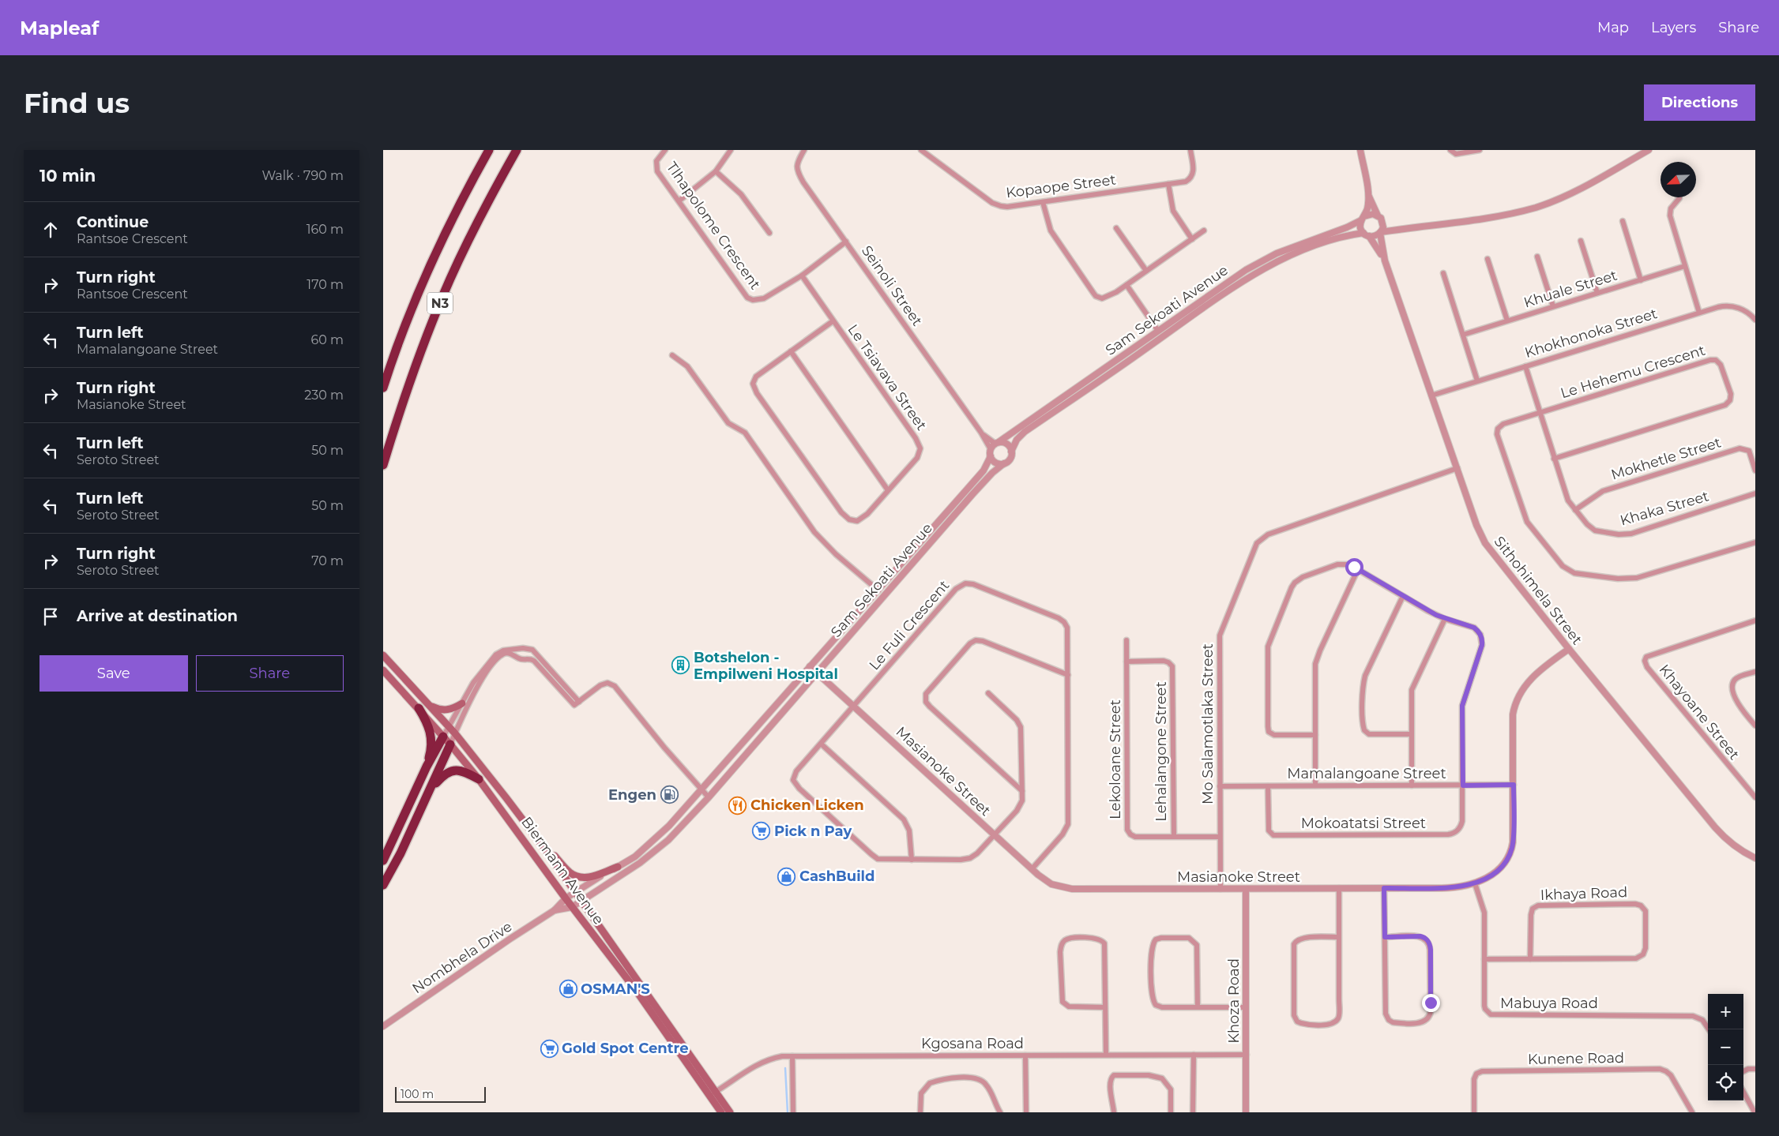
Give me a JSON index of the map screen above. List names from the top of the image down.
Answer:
{
  "streets": {
    "highway": ["N3"],
    "main road": ["Biermann Avenue"],
    "street": [
      "Kopaope Street",
      "Tlhapolome Crescent",
      "Seinoli Street",
      "Khuale Street",
      "Sam Sekoati Avenue",
      "Khokhonoka Street",
      "Le Hehemu Crescent",
      "Le Tsiavava Street",
      "Mokhetle Street",
      "Khaka Street",
      "Sithohimela Street",
      "Le Fuli Crescent",
      "Khayoane Street",
      "Mo Salamotlaka Street",
      "Lehalangone Street",
      "Lekoloane Street",
      "Masianoke Street",
      "Mamalangoane Street",
      "Mokoatatsi Street",
      "Ikhaya Road",
      "Nombhela Drive",
      "Khoza Road",
      "Mabuya Road",
      "Kgosana Road",
      "Kunene Road"
    ]
  },
  "crossings": [
    ["Tlhapolome Crescent", "Seinoli Street"],
    ["Tlhapolome Crescent", "Le Tsiavava Street"],
    ["Seinoli Street", "Sam Sekoati Avenue"],
    ["Sam Sekoati Avenue", "Sithohimela Street"],
    ["Sam Sekoati Avenue", "Masianoke Street"],
    ["Sam Sekoati Avenue", "Biermann Avenue"],
    ["Sam Sekoati Avenue", "Nombhela Drive"],
    ["Khokhonoka Street", "Khaka Street"],
    ["Khokhonoka Street", "Sithohimela Street"],
    ["Le Hehemu Crescent", "Khaka Street"],
    ["Mokhetle Street", "Khaka Street"],
    ["Sithohimela Street", "Mo Salamotlaka Street"],
    ["Sithohimela Street", "Masianoke Street"],
    ["Le Fuli Crescent", "Masianoke Street"],
    ["Mo Salamotlaka Street", "Lekoloane Street"],
    ["Mo Salamotlaka Street", "Masianoke Street"],
    ["Mo Salamotlaka Street", "Mamalangoane Street"],
    ["Lehalangone Street", "Lekoloane Street"],
    ["Masianoke Street", "Mamalangoane Street"],
    ["Masianoke Street", "Khoza Road"],
    ["Masianoke Street", "Mabuya Road"],
    ["Mamalangoane Street", "Mokoatatsi Street"],
    ["Biermann Avenue", "Nombhela Drive"],
    ["Biermann Avenue", "Kgosana Road"],
    ["Ikhaya Road", "Mabuya Road"],
    ["Khoza Road", "Kgosana Road"]
  ],
  "places": {
    "building": ["Botshelon - Empilweni Hospital"],
    "fuel station": ["Engen"],
    "restaurant": ["Chicken Licken"],
    "supermarket": ["Pick n Pay", "Gold Spot Centre"],
    "shop": ["CashBuild", "OSMAN'S"]
  },
  "scale_bar": "100 m",
  "north": "bottom left",
  "page": {
    "header": "Mapleaf",
    "nav": ["Map", "Layers", "Share"],
    "buttons": [
      "Directions",
      ["Save", "Share"]
    ],
    "title": "Find us",
    "heading": ["10 min", "Walk · 790 m"],
    "list": [
      ["Continue", "Rantsoe Crescent", "160 m"],
      ["Turn right", "Rantsoe Crescent", "170 m"],
      ["Turn left", "Mamalangoane Street", "60 m"],
      ["Turn right", "Masianoke Street", "230 m"],
      ["Turn left", "Seroto Street", "50 m"],
      ["Turn left", "Seroto Street", "50 m"],
      ["Turn right", "Seroto Street", "70 m"],
      "Arrive at destination"
    ],
    "map_buttons": ["+", "−"],
    "scale": "100 m"
  }
}
